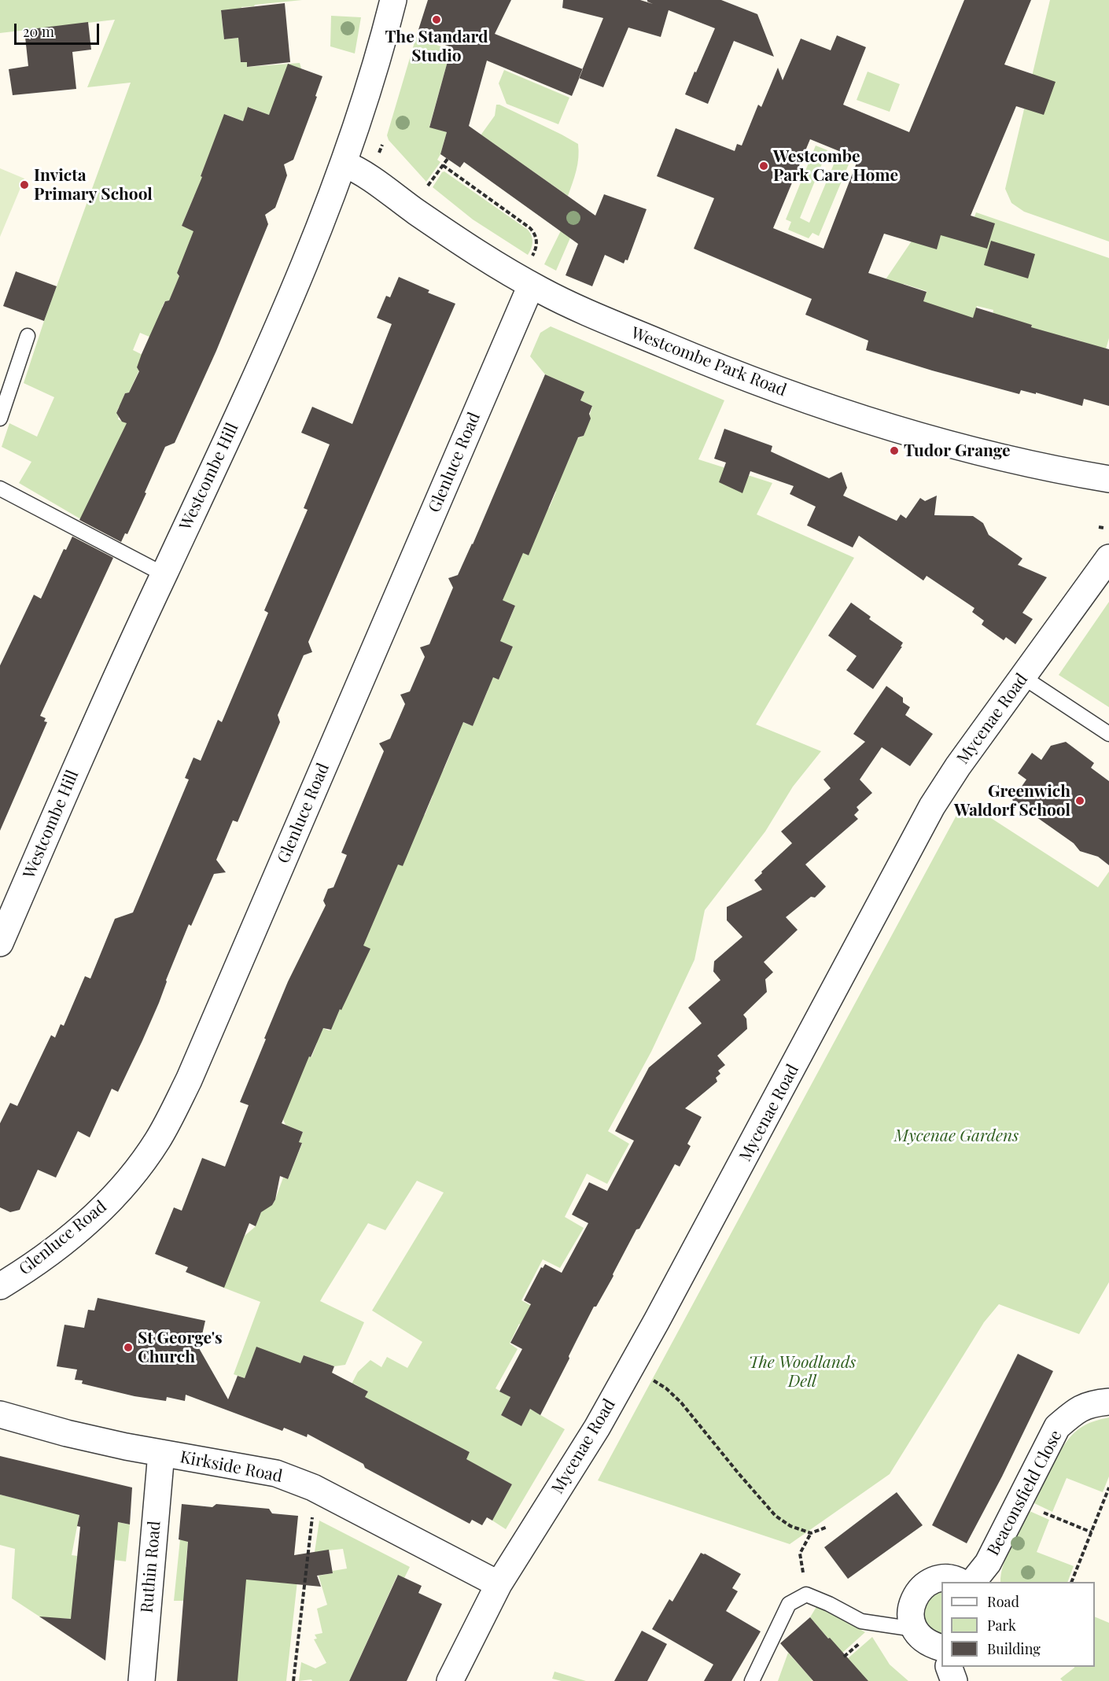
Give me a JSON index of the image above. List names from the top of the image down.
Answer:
{
  "streets": {
    "street": [
      "Westcombe Park Road",
      "Glenluce Road",
      "Westcombe Hill",
      "Mycenae Road",
      "Kirkside Road",
      "Beaconsfield Close",
      "Ruthin Road"
    ]
  },
  "crossings": [
    ["Westcombe Park Road", "Glenluce Road"],
    ["Westcombe Park Road", "Westcombe Hill"],
    ["Mycenae Road", "Kirkside Road"],
    ["Kirkside Road", "Ruthin Road"]
  ],
  "parks": ["Mycenae Gardens", "The Woodlands Dell"],
  "places": [
    "The Standard Studio",
    "Westcombe Park Care Home",
    "Invicta Primary School",
    "Tudor Grange",
    "Greenwich Waldorf School",
    "St George's Church"
  ],
  "legend": ["Road", "Park", "Building"],
  "scale_bar": "20 m"
}
